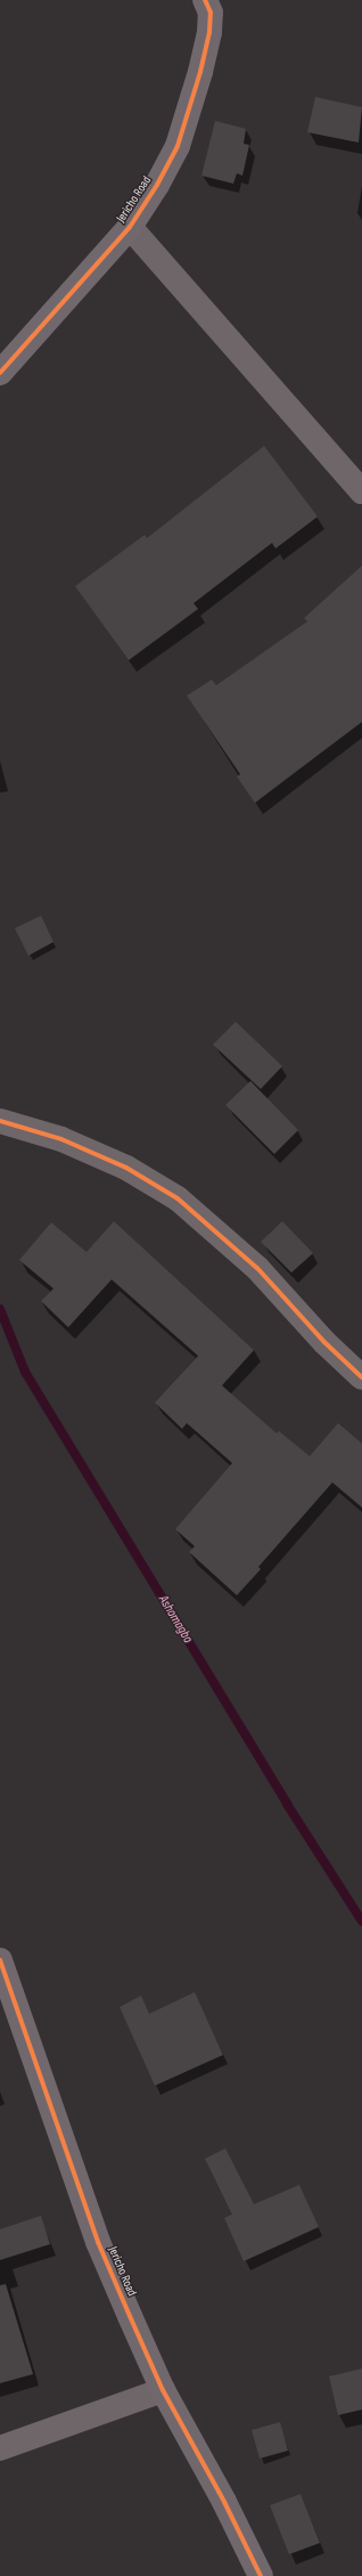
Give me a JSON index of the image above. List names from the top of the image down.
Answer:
{
  "streets": {
    "street": ["Jericho Road"]
  },
  "water": ["Ashomagbo"]
}
